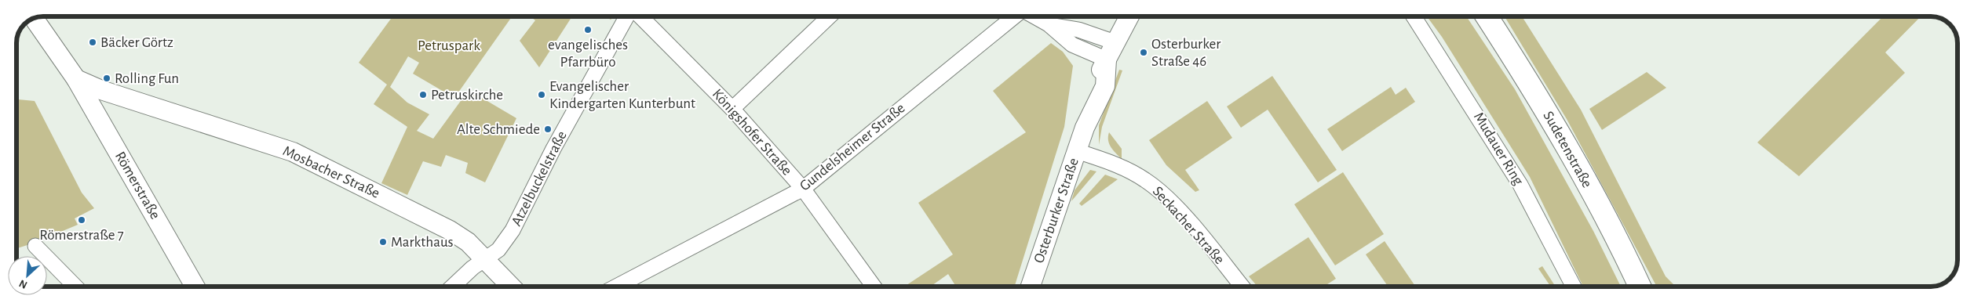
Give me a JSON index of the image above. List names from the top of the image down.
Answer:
{
  "streets": {
    "main road": ["Sudetenstraße"],
    "street": [
      "Königshofer Straße",
      "Gundelsheimer Straße",
      "Mudauer Ring",
      "Mosbacher Straße",
      "Atzelbuckelstraße",
      "Römerstraße",
      "Osterburker Straße",
      "Seckacher Straße"
    ]
  },
  "crossings": [
    ["Königshofer Straße", "Gundelsheimer Straße"],
    ["Mosbacher Straße", "Atzelbuckelstraße"],
    ["Mosbacher Straße", "Römerstraße"],
    ["Osterburker Straße", "Seckacher Straße"]
  ],
  "parks": ["Petruspark"],
  "places": [
    "evangelisches Pfarrbüro",
    "Bäcker Görtz",
    "Osterburker Straße 46",
    "Rolling Fun",
    "Petruskirche",
    "Evangelischer Kindergarten Kunterbunt",
    "Alte Schmiede",
    "Römerstraße 7",
    "Markthaus"
  ],
  "north": "bottom left"
}
